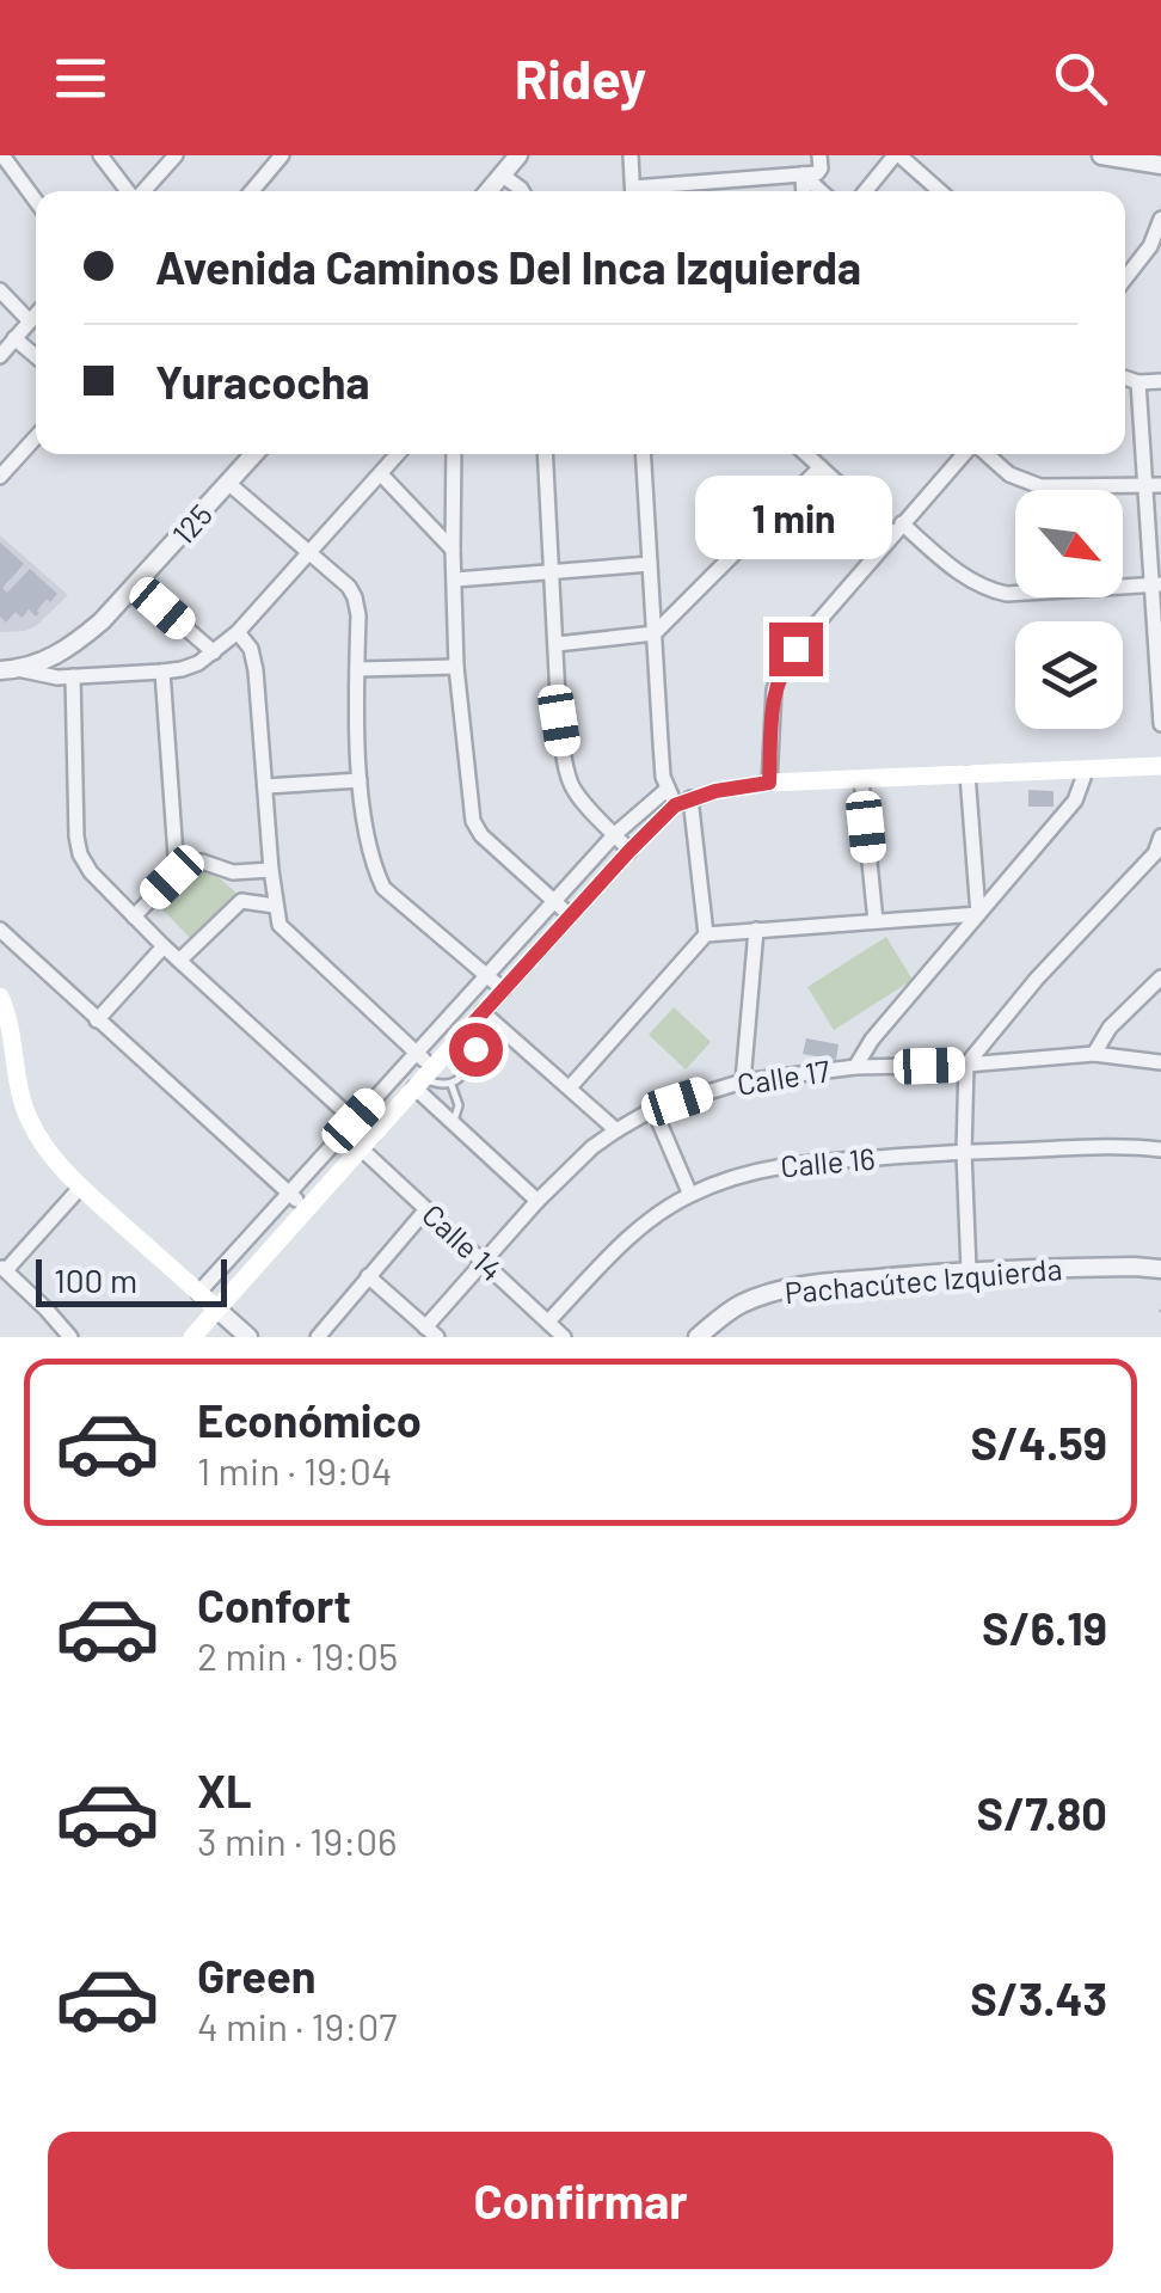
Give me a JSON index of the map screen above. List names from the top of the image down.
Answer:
{
  "streets": {
    "street": [
      "125",
      "Calle 17",
      "Calle 16",
      "Calle 14",
      "Pachacútec Izquierda"
    ]
  },
  "crossings": [
    ["Calle 17", "Calle 14"],
    ["Calle 16", "Calle 14"]
  ],
  "scale_bar": "100 m",
  "north": "bottom right",
  "page": {
    "header": "Ridey",
    "banner": ["Avenida Caminos Del Inca Izquierda", "Yuracocha"],
    "bubble": "1 min",
    "scale": "100 m",
    "list": [
      {
        "name": "Económico",
        "note": "1 min · 19:04",
        "value": "S/4.59"
      },
      {
        "name": "Confort",
        "note": "2 min · 19:05",
        "value": "S/6.19"
      },
      {
        "name": "XL",
        "note": "3 min · 19:06",
        "value": "S/7.80"
      },
      {
        "name": "Green",
        "note": "4 min · 19:07",
        "value": "S/3.43"
      }
    ],
    "buttons": "Confirmar"
  }
}
